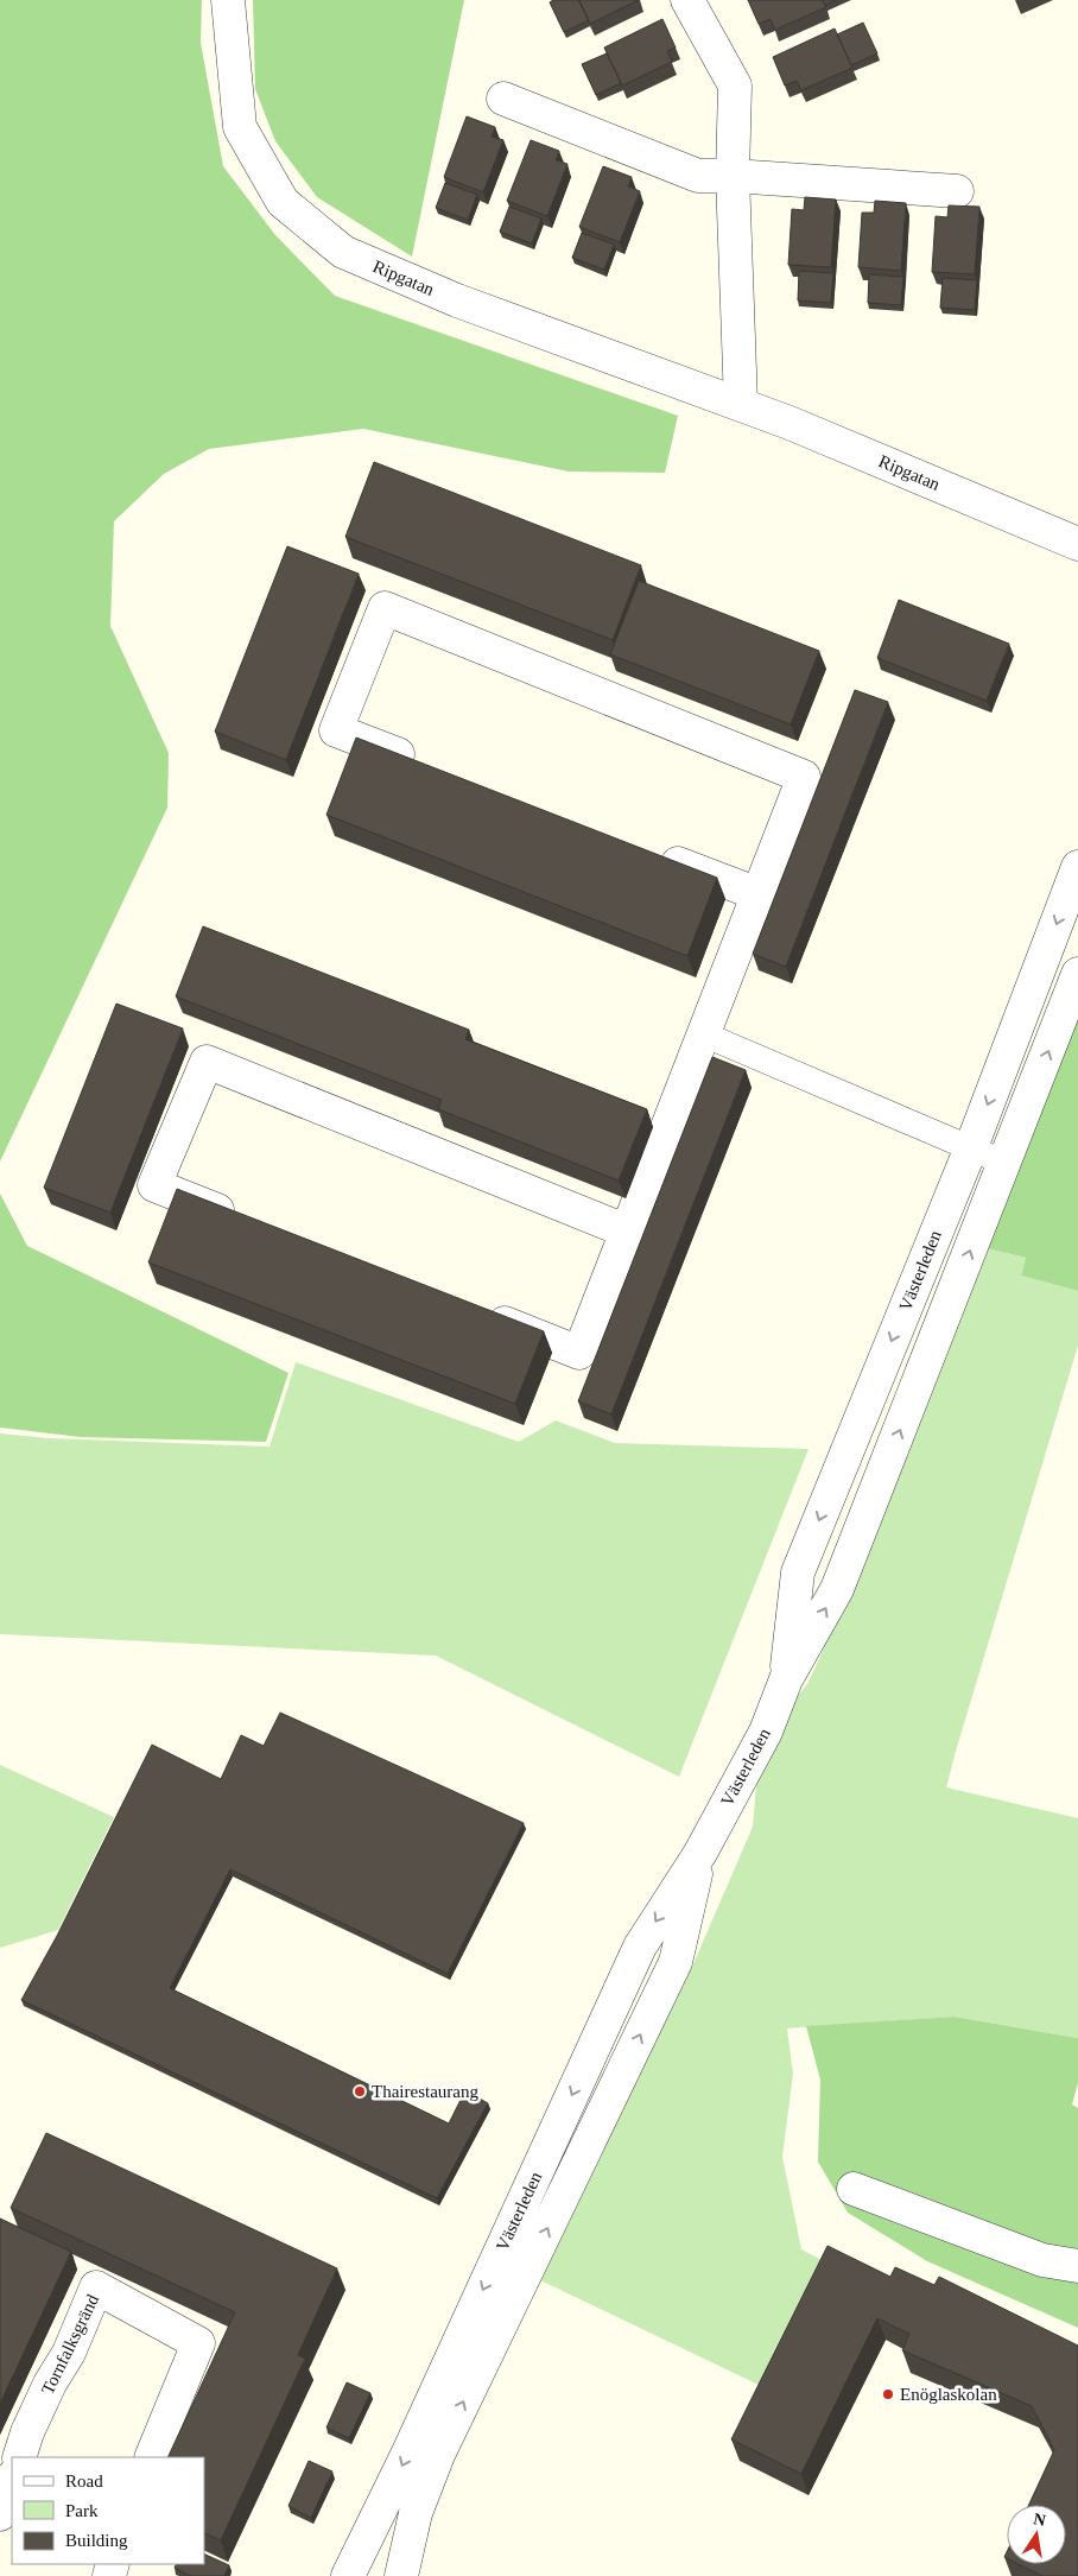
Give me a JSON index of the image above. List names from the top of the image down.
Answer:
{
  "streets": {
    "street": ["Ripgatan", "Västerleden", "Tornfalksgränd"]
  },
  "places": ["Thairestaurang", "Enöglaskolan"],
  "legend": ["Road", "Park", "Building"],
  "north": "top"
}
